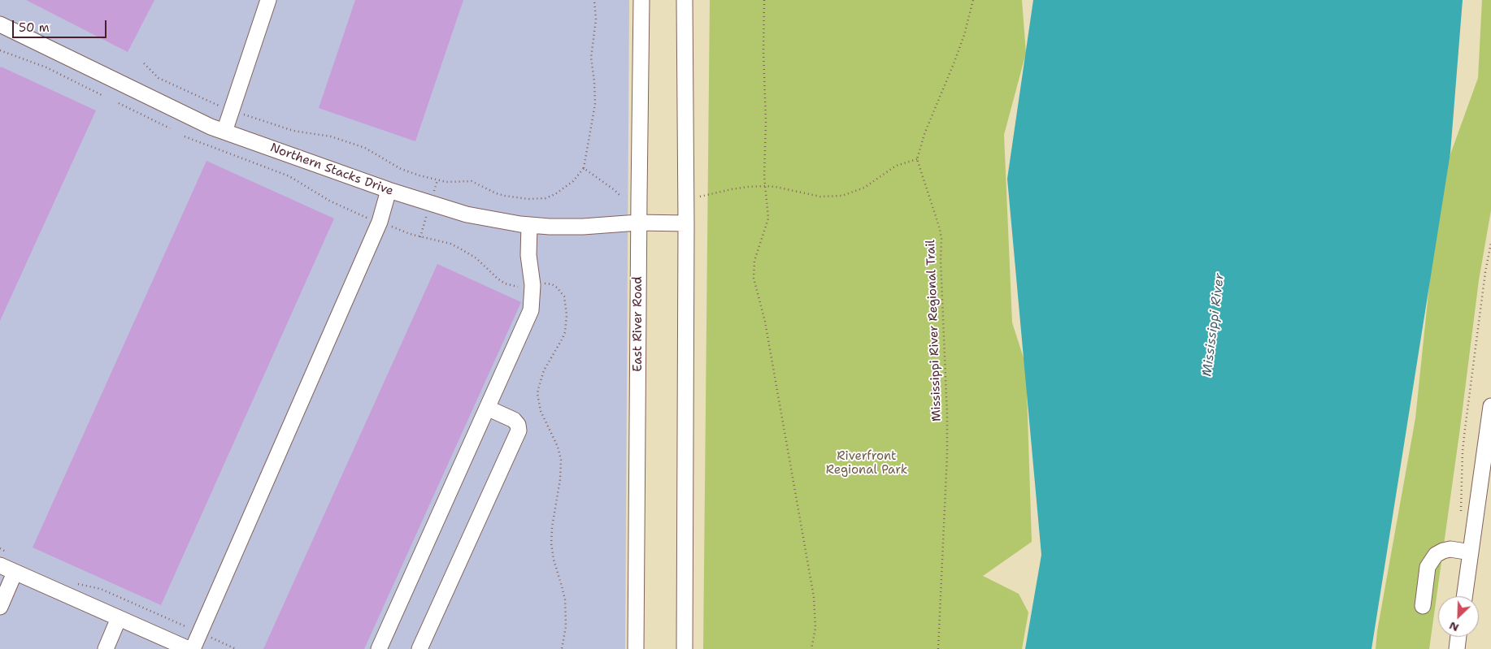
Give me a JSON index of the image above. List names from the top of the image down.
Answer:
{
  "streets": {
    "street": ["Northern Stacks Drive", "East River Road"],
    "path": ["Mississippi River Regional Trail"]
  },
  "crossings": [
    ["Northern Stacks Drive", "East River Road"]
  ],
  "water": ["Mississippi River"],
  "parks": ["Riverfront Regional Park"],
  "scale_bar": "50 m",
  "north": "bottom left"
}
